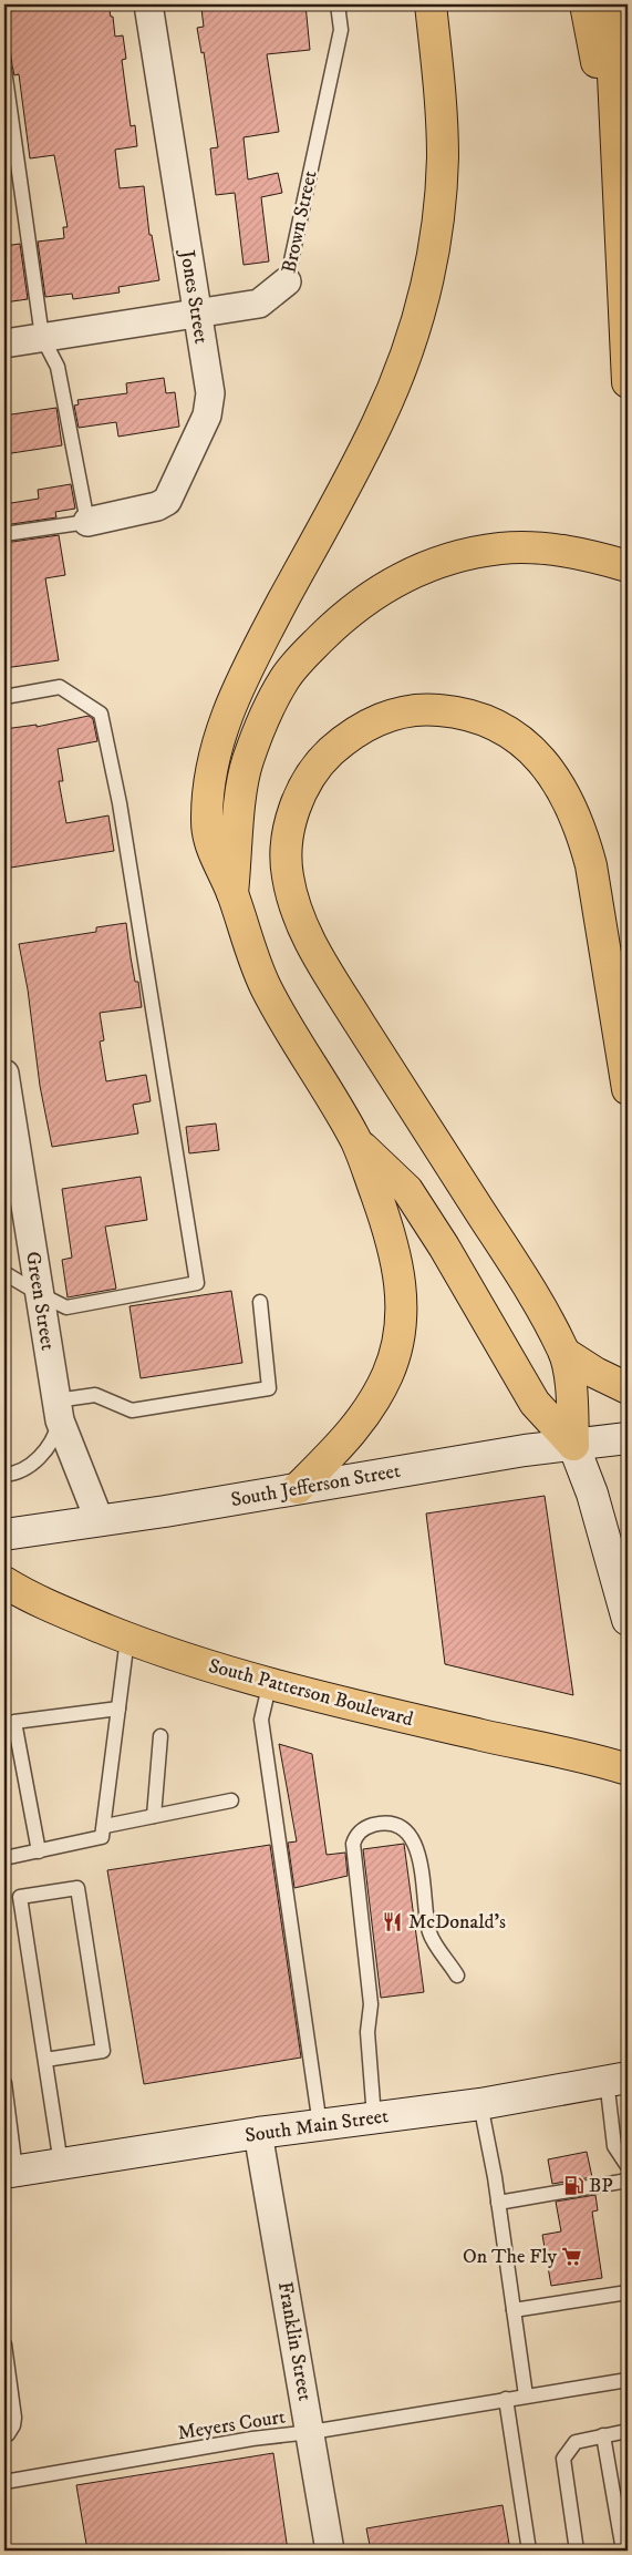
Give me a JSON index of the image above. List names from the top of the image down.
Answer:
{
  "streets": {
    "main road": ["South Patterson Boulevard"],
    "street": [
      "Brown Street",
      "Jones Street",
      "Green Street",
      "South Jefferson Street",
      "South Main Street",
      "Franklin Street"
    ],
    "lane": ["Meyers Court"]
  },
  "crossings": [
    ["Brown Street", "Jones Street"],
    ["Green Street", "South Jefferson Street"],
    ["South Main Street", "Franklin Street"],
    ["Franklin Street", "Meyers Court"]
  ],
  "places": {
    "restaurant": ["McDonald's"],
    "fuel station": ["BP"],
    "supermarket": ["On The Fly"]
  }
}
